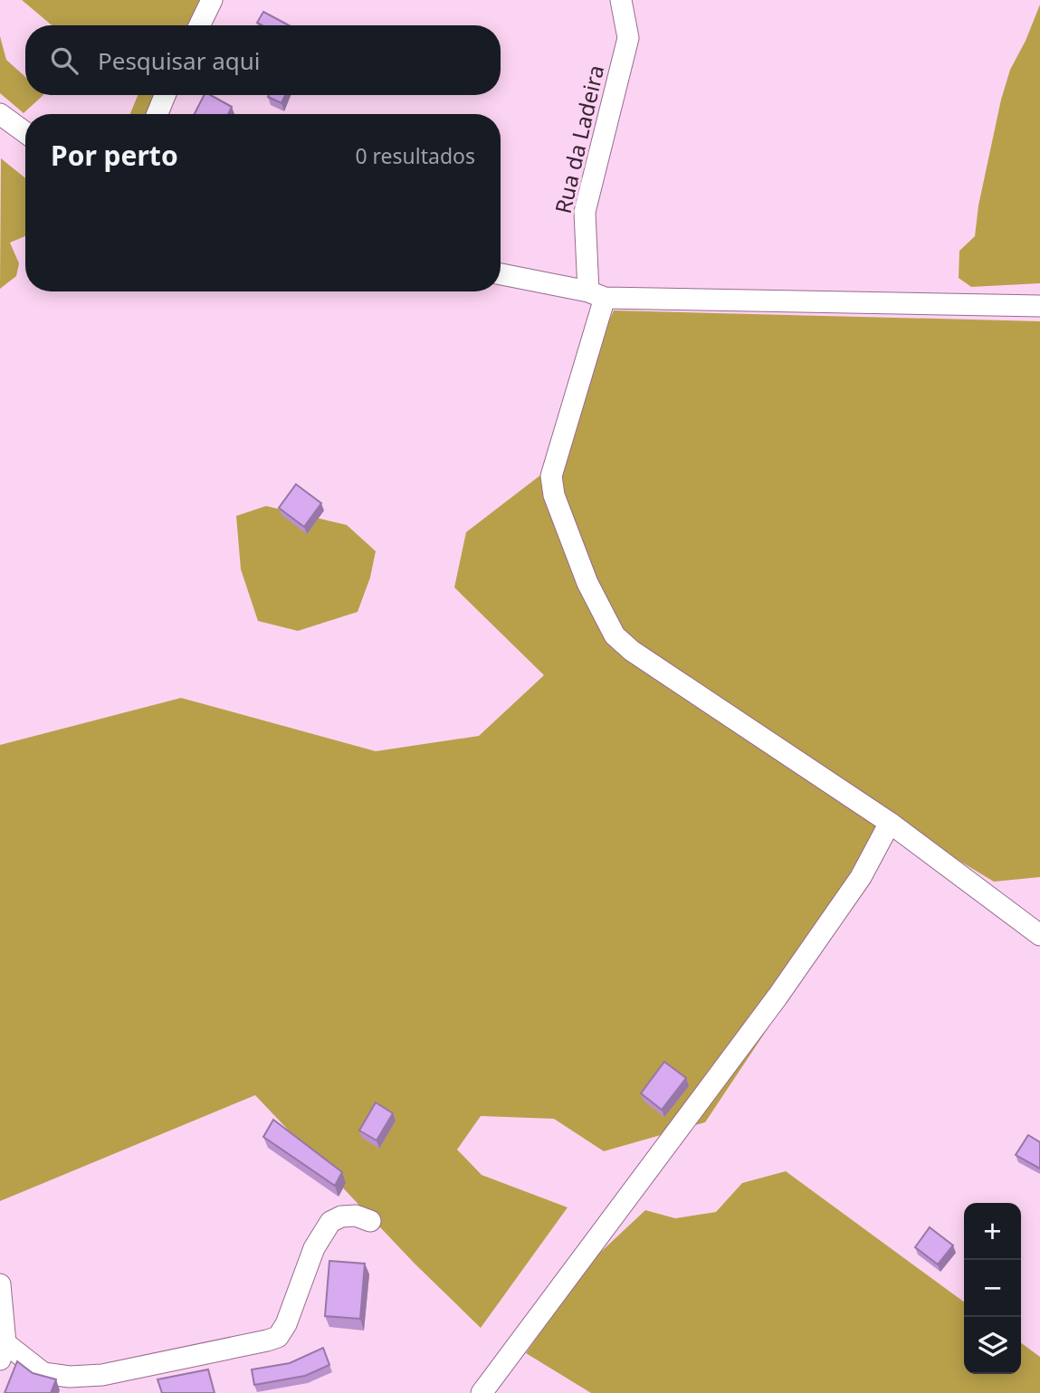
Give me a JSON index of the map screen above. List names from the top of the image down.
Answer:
{
  "streets": {
    "street": ["Rua da Ladeira"]
  },
  "page": {
    "search": "Pesquisar aqui",
    "heading": ["Por perto", "0 resultados"],
    "map_buttons": ["+", "−"]
  }
}
